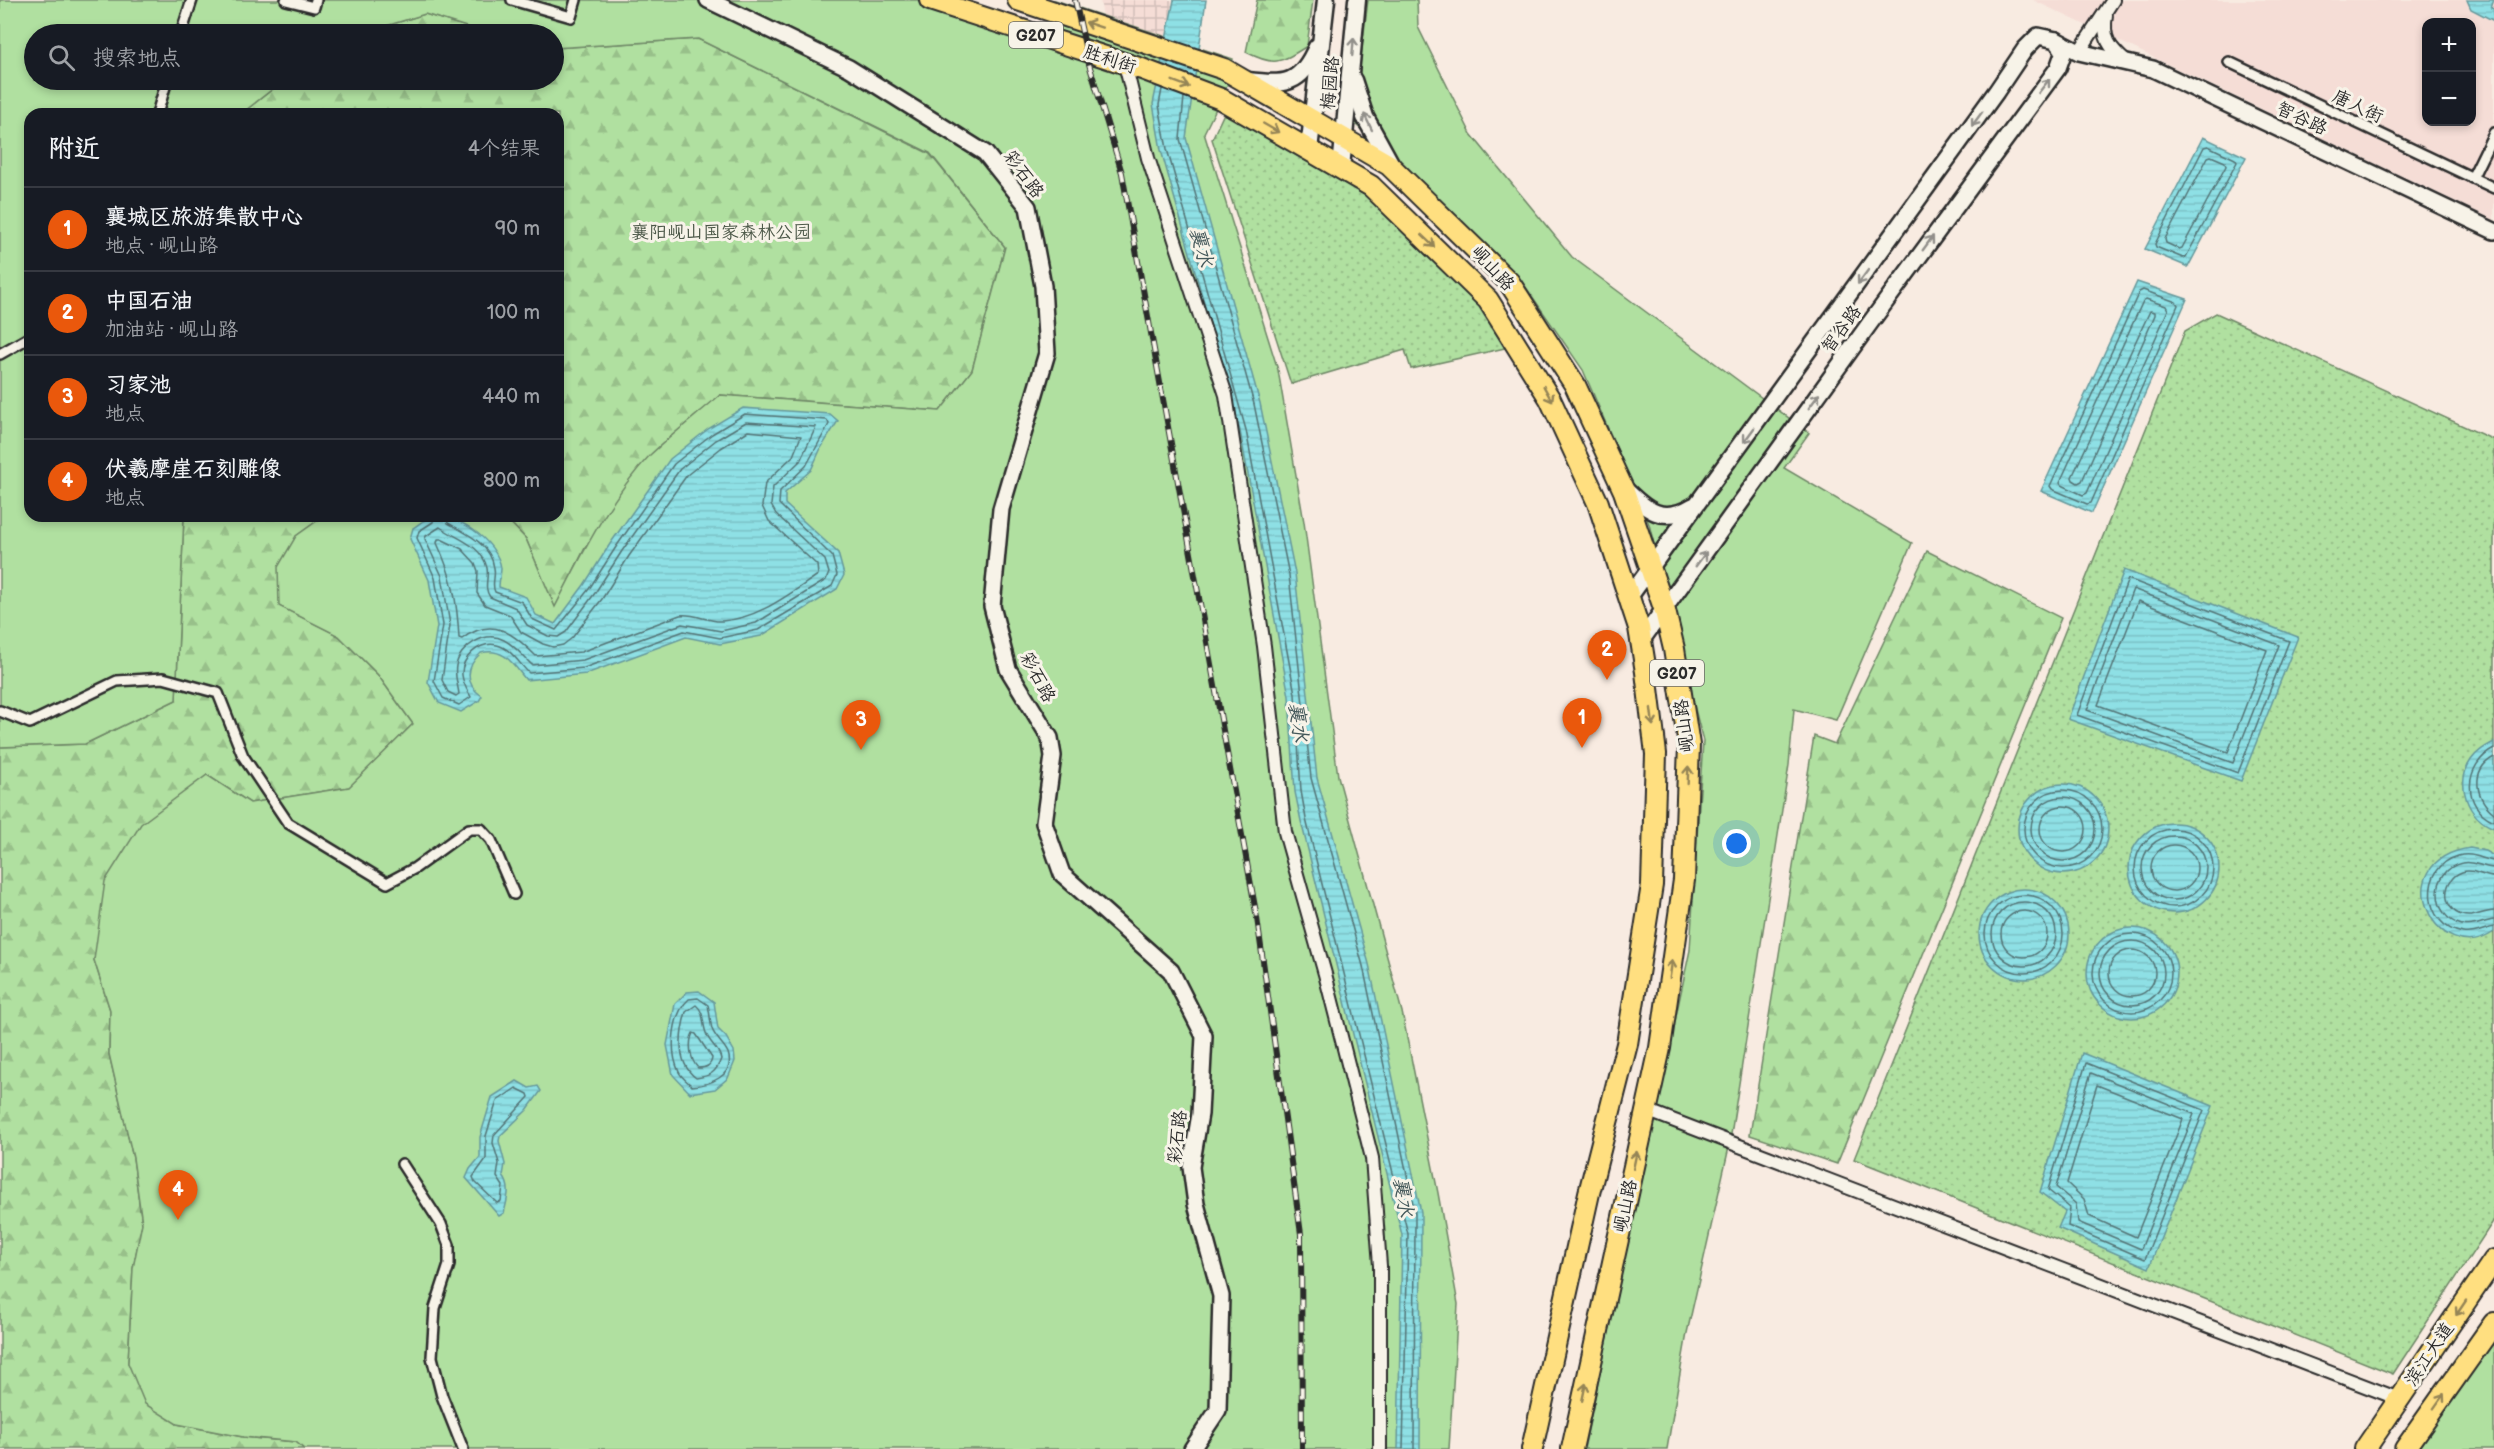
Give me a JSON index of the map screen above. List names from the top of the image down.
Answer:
{
  "streets": {
    "main road": [
      "G207",
      "胜利街",
      "梅园路",
      "岘山路",
      "滨江大道"
    ],
    "street": ["唐人街", "智谷路", "彩石路"]
  },
  "crossings": [
    ["胜利街", "岘山路"],
    ["梅园路", "岘山路"],
    ["智谷路", "岘山路"]
  ],
  "water": ["襄水"],
  "parks": ["襄阳岘山国家森林公园"],
  "page": {
    "map_buttons": ["+", "−"],
    "search": "搜索地点",
    "heading": ["附近", "4个结果"],
    "list": [
      {
        "mark": "1",
        "name": "襄城区旅游集散中心",
        "note": "地点 · 岘山路",
        "value": "90 m"
      },
      {
        "mark": "2",
        "name": "中国石油",
        "note": "加油站 · 岘山路",
        "value": "100 m"
      },
      {
        "mark": "3",
        "name": "习家池",
        "note": "地点",
        "value": "440 m"
      },
      {
        "mark": "4",
        "name": "伏羲摩崖石刻雕像",
        "note": "地点",
        "value": "800 m"
      }
    ],
    "pins": [
      "2",
      "1",
      "3",
      "4"
    ]
  }
}
